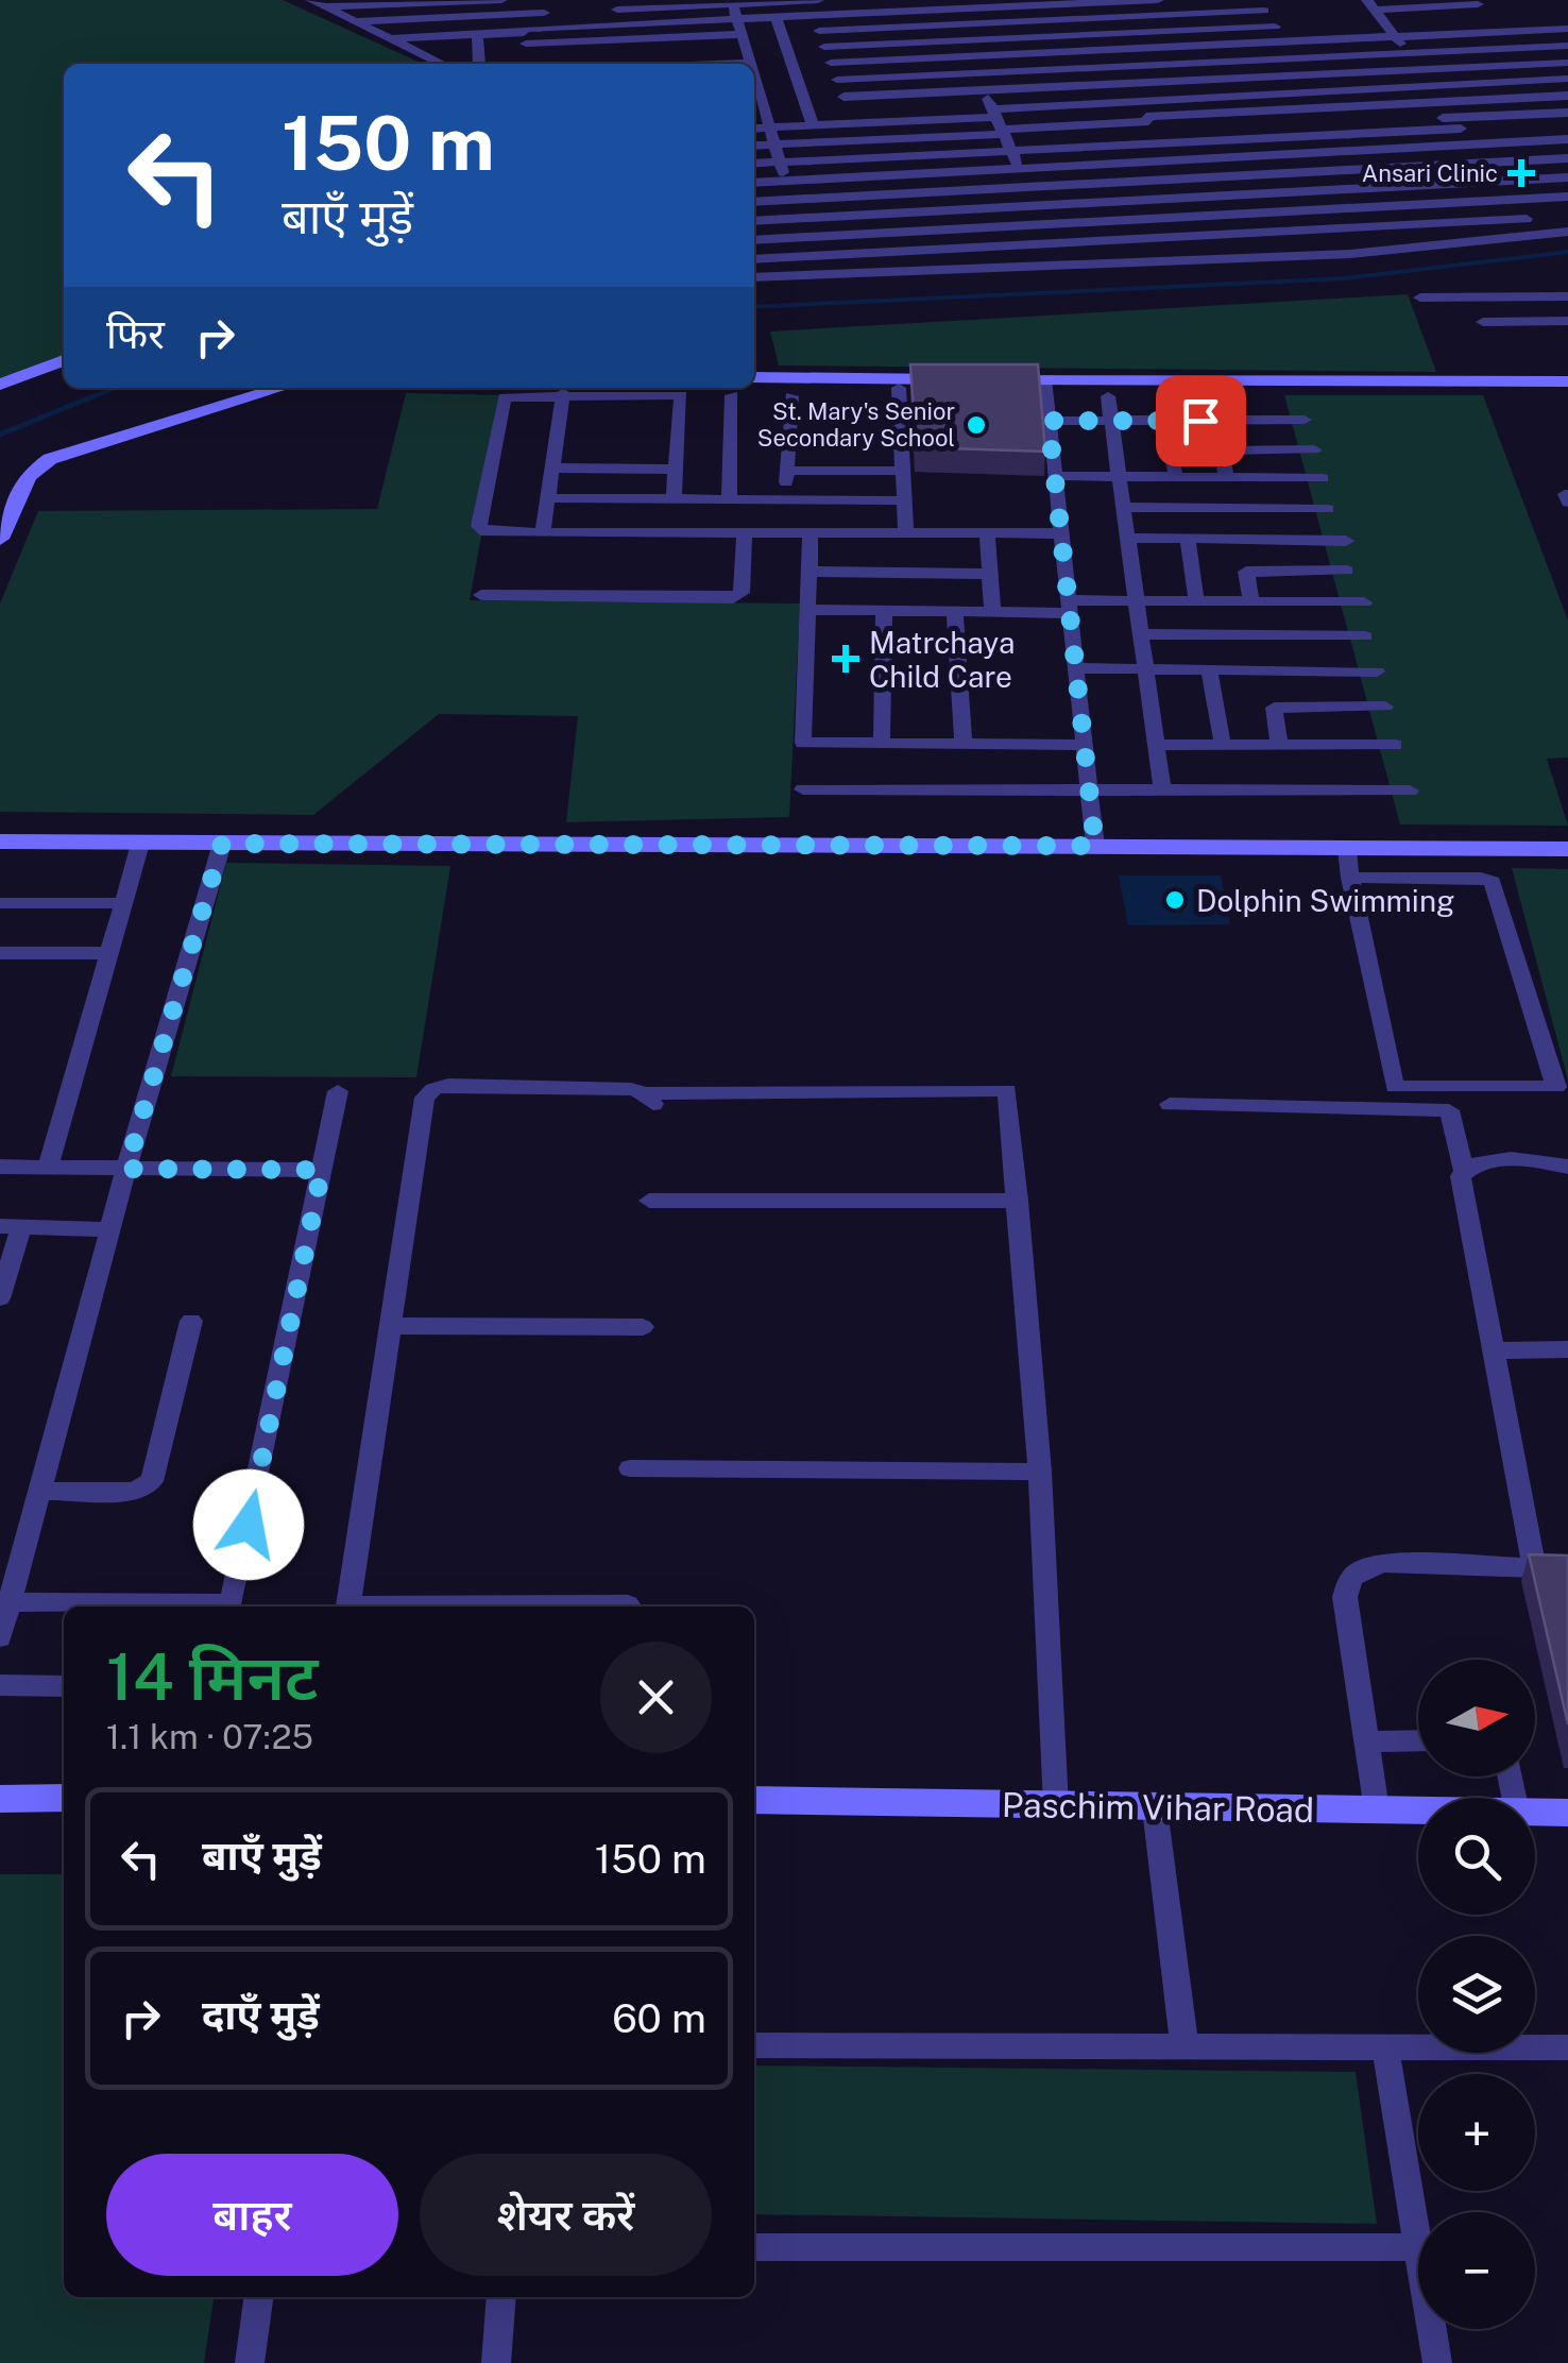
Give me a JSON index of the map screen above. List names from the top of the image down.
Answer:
{
  "streets": {
    "street": ["Paschim Vihar Road"]
  },
  "places": {
    "health": ["Ansari Clinic", "Matrchaya Child Care"],
    "other": ["St. Mary's Senior Secondary School", "Dolphin Swimming"]
  },
  "north": "right",
  "page": {
    "turn": ["150 m", "बाएँ मुड़ें"],
    "then": "फिर",
    "heading": ["14 मिनट", "1.1 km · 07:25"],
    "map_buttons": ["+", "−"],
    "list": [
      {
        "name": "बाएँ मुड़ें",
        "value": "150 m"
      },
      {
        "name": "दाएँ मुड़ें",
        "value": "60 m"
      }
    ],
    "buttons": ["बाहर", "शेयर करें"]
  }
}
